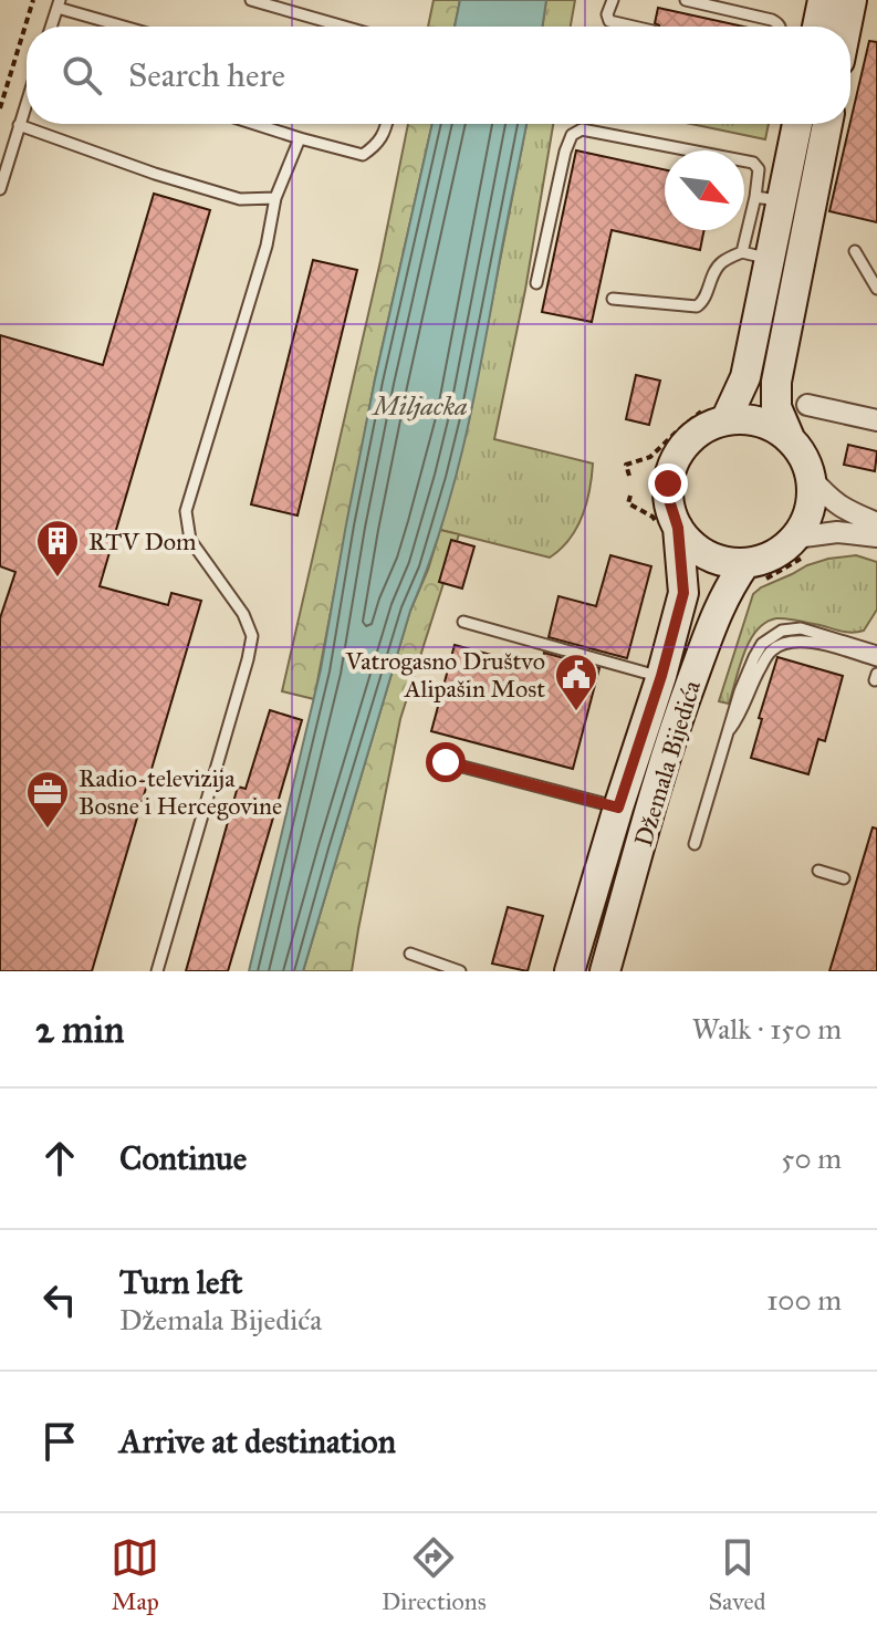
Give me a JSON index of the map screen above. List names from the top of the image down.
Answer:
{
  "streets": {
    "street": ["Džemala Bijedića"]
  },
  "water": ["Miljacka"],
  "places": {
    "building": ["RTV Dom"],
    "public building": ["Vatrogasno Društvo Alipašin Most"],
    "office": ["Radio-televizija Bosne i Hercegovine"]
  },
  "north": "bottom right",
  "page": {
    "search": "Search here",
    "heading": ["2 min", "Walk · 150 m"],
    "list": [
      ["Continue", "50 m"],
      ["Turn left", "Džemala Bijedića", "100 m"],
      "Arrive at destination"
    ],
    "nav": ["Map", "Directions", "Saved"]
  }
}
